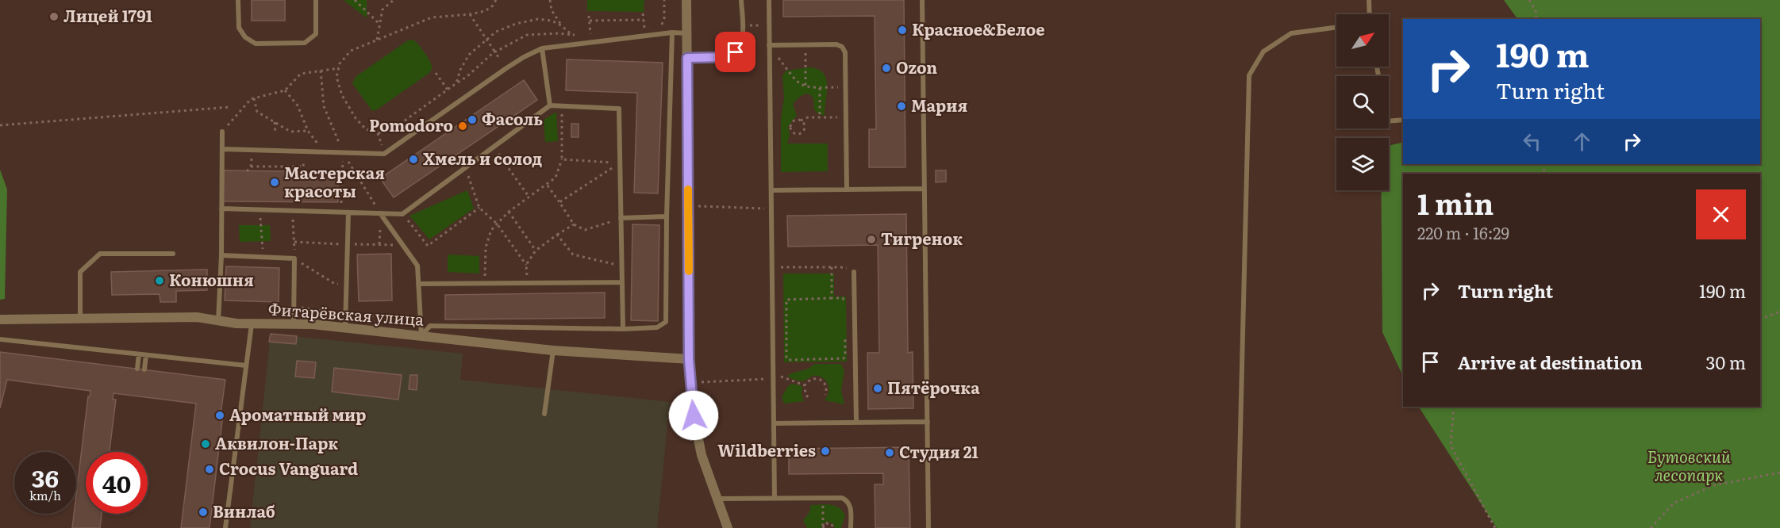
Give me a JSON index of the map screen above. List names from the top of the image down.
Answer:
{
  "streets": {
    "street": ["Фитарёвская улица"]
  },
  "parks": ["Бутовский лесопарк"],
  "places": [
    "Лицей 1791",
    "Красное&Белое",
    "Ozon",
    "Мария",
    "Фасоль",
    "Pomodoro",
    "Хмель и солод",
    "Мастерская красоты",
    "Тигренок",
    "Конюшня",
    "Пятёрочка",
    "Ароматный мир",
    "Аквилон-Парк",
    "Wildberries",
    "Студия 21",
    "Crocus Vanguard",
    "Винлаб"
  ],
  "north": "top right",
  "page": {
    "turn": ["190 m", "Turn right"],
    "heading": ["1 min", "220 m · 16:29"],
    "list": [
      {
        "name": "Turn right",
        "value": "190 m"
      },
      {
        "name": "Arrive at destination",
        "value": "30 m"
      }
    ],
    "speed": "36 km/h",
    "limit": "40"
  }
}
